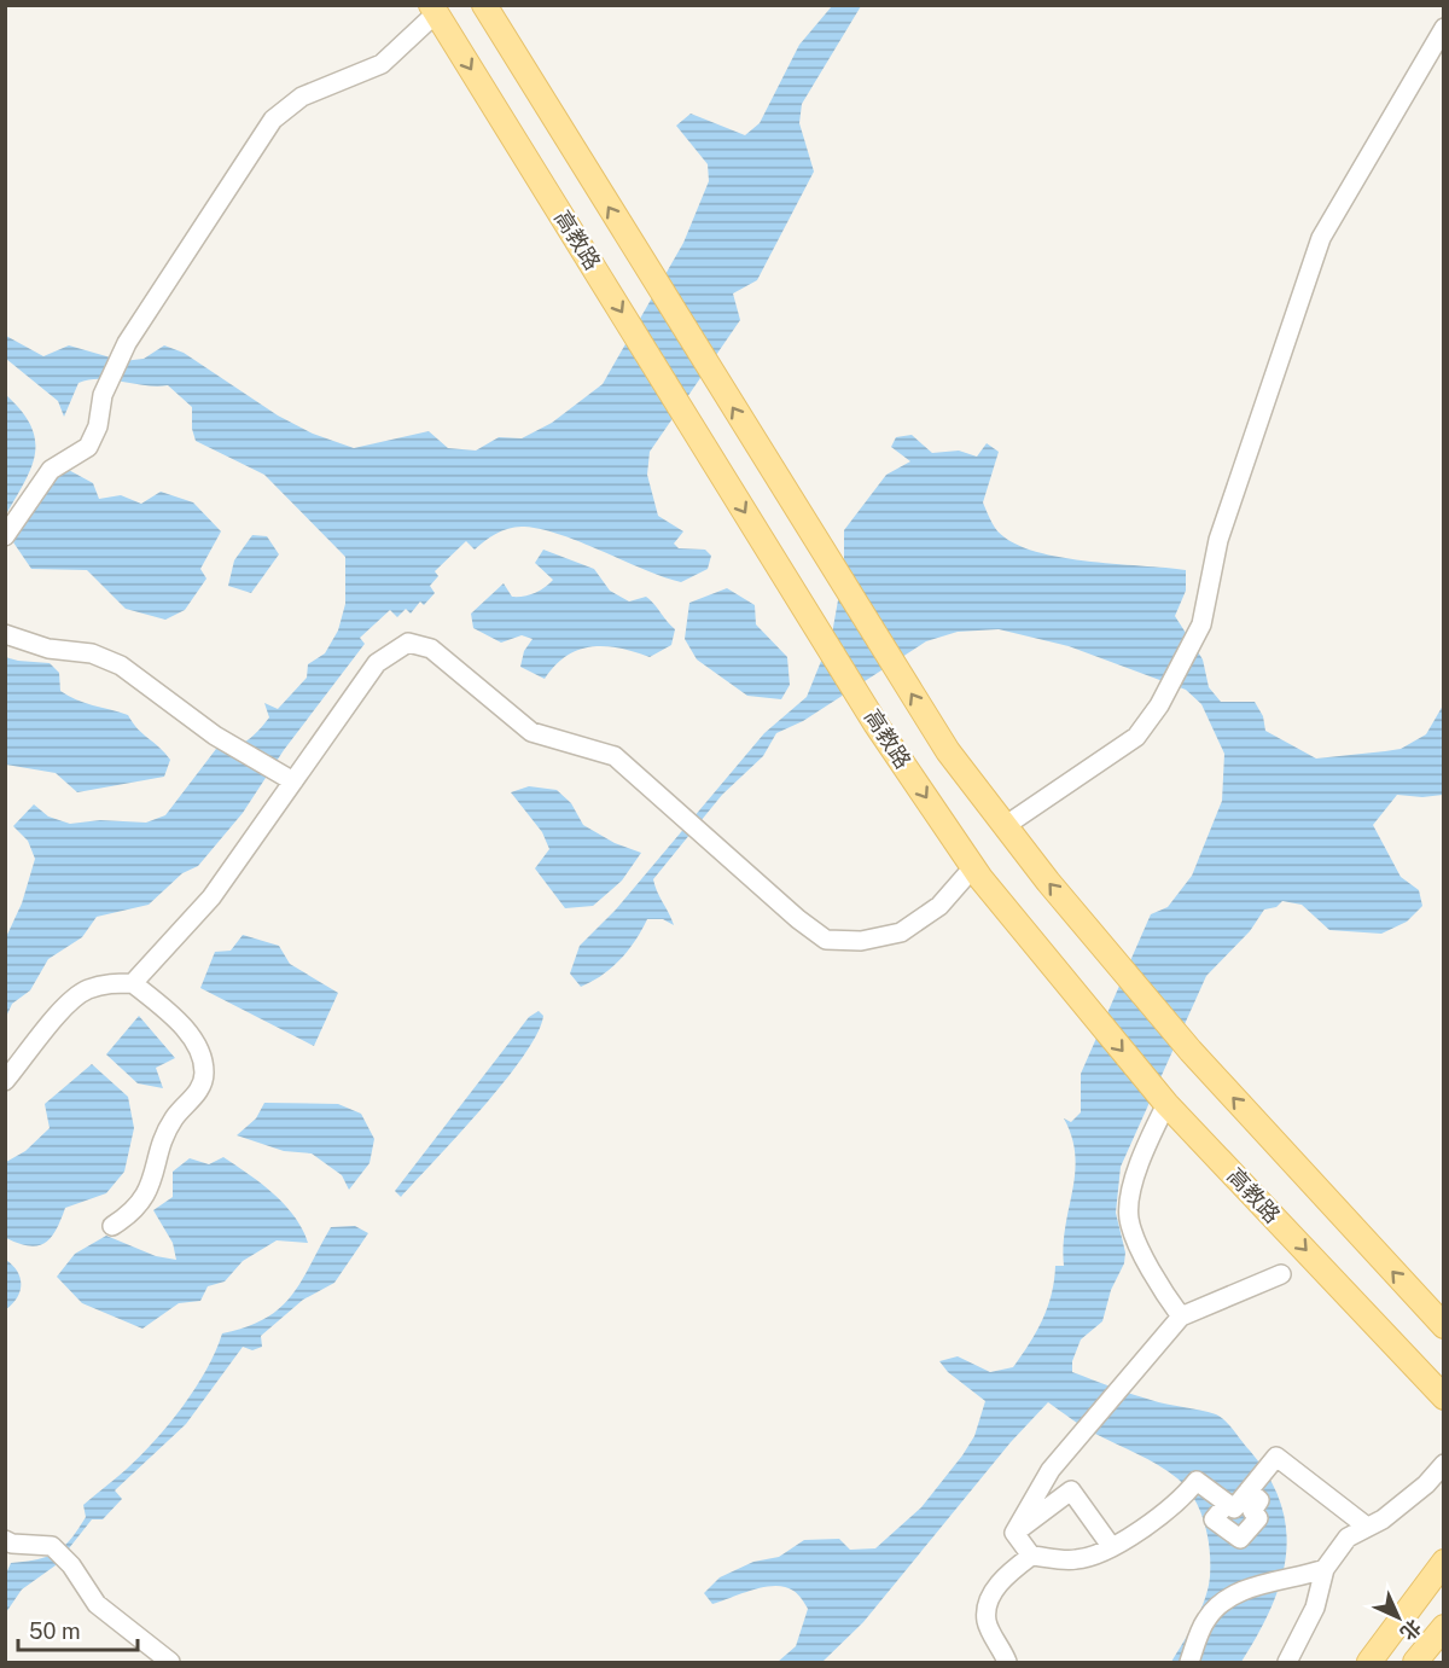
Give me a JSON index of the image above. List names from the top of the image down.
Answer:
{
  "streets": {
    "main road": ["高教路"]
  },
  "scale_bar": "50 m",
  "north": "bottom right"
}
